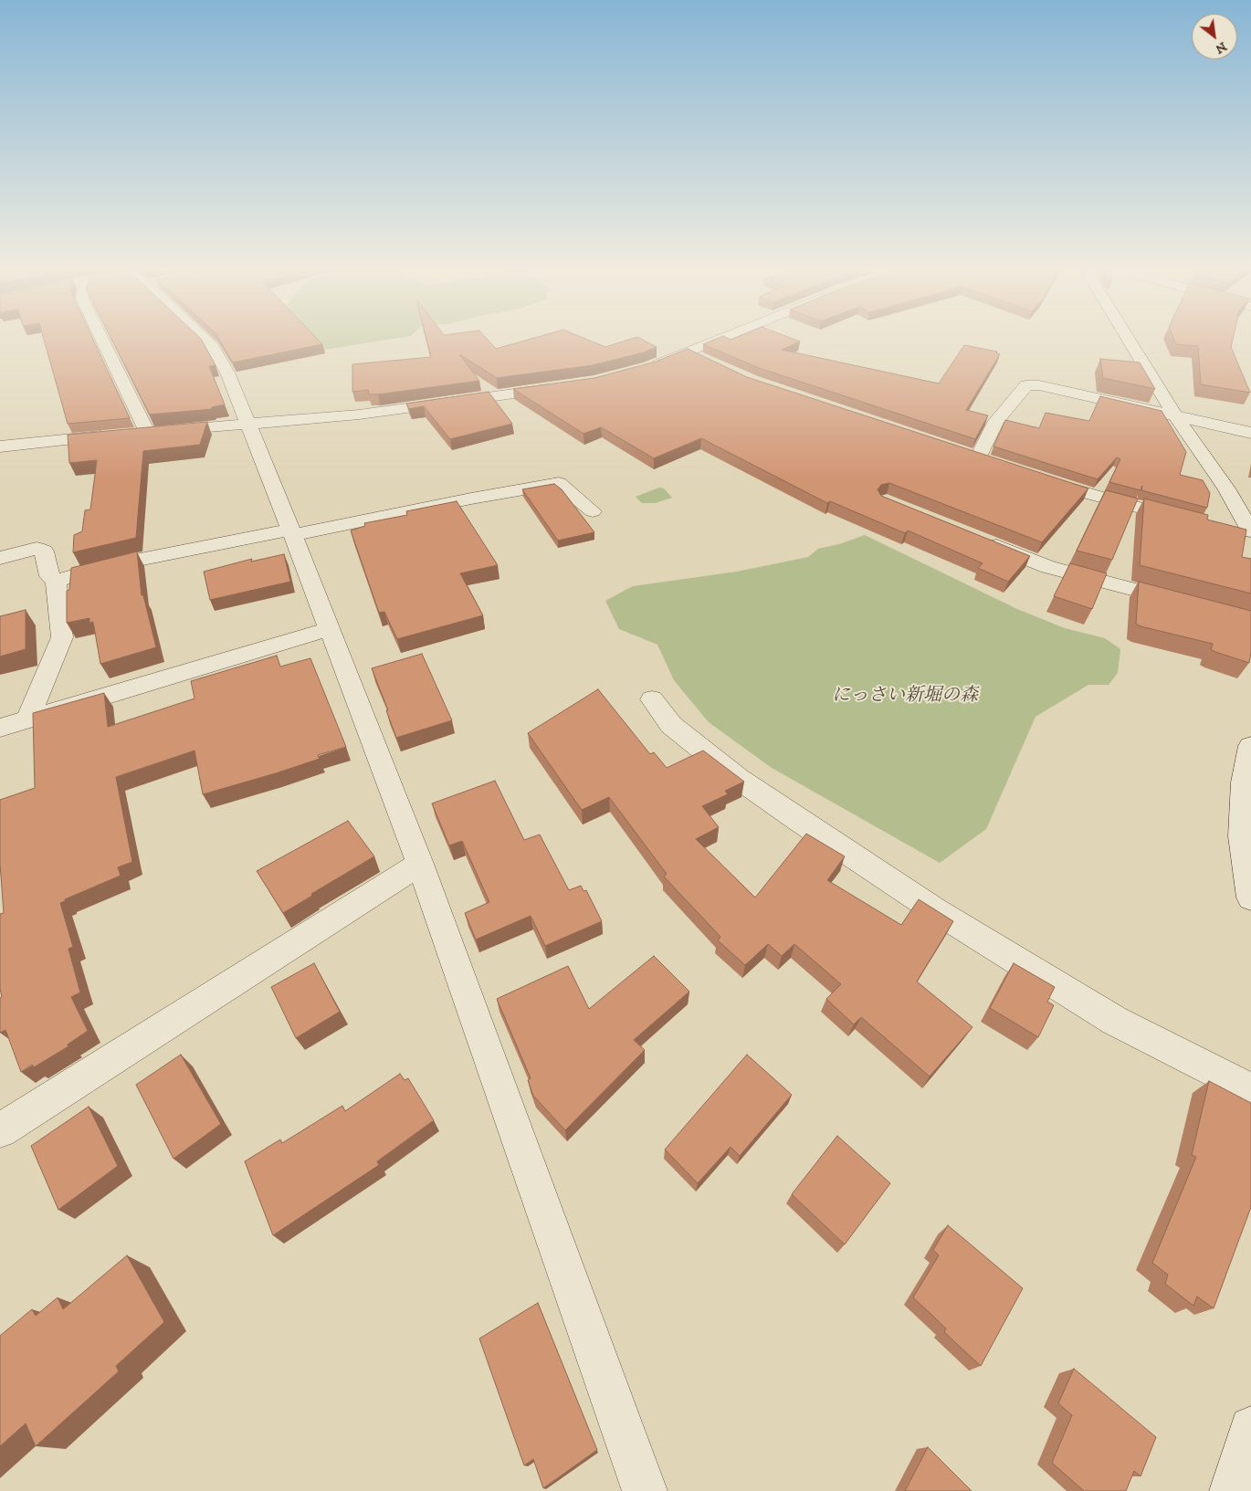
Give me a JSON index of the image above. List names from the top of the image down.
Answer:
{
  "parks": ["にっさい新堀の森"],
  "north": "bottom right"
}
